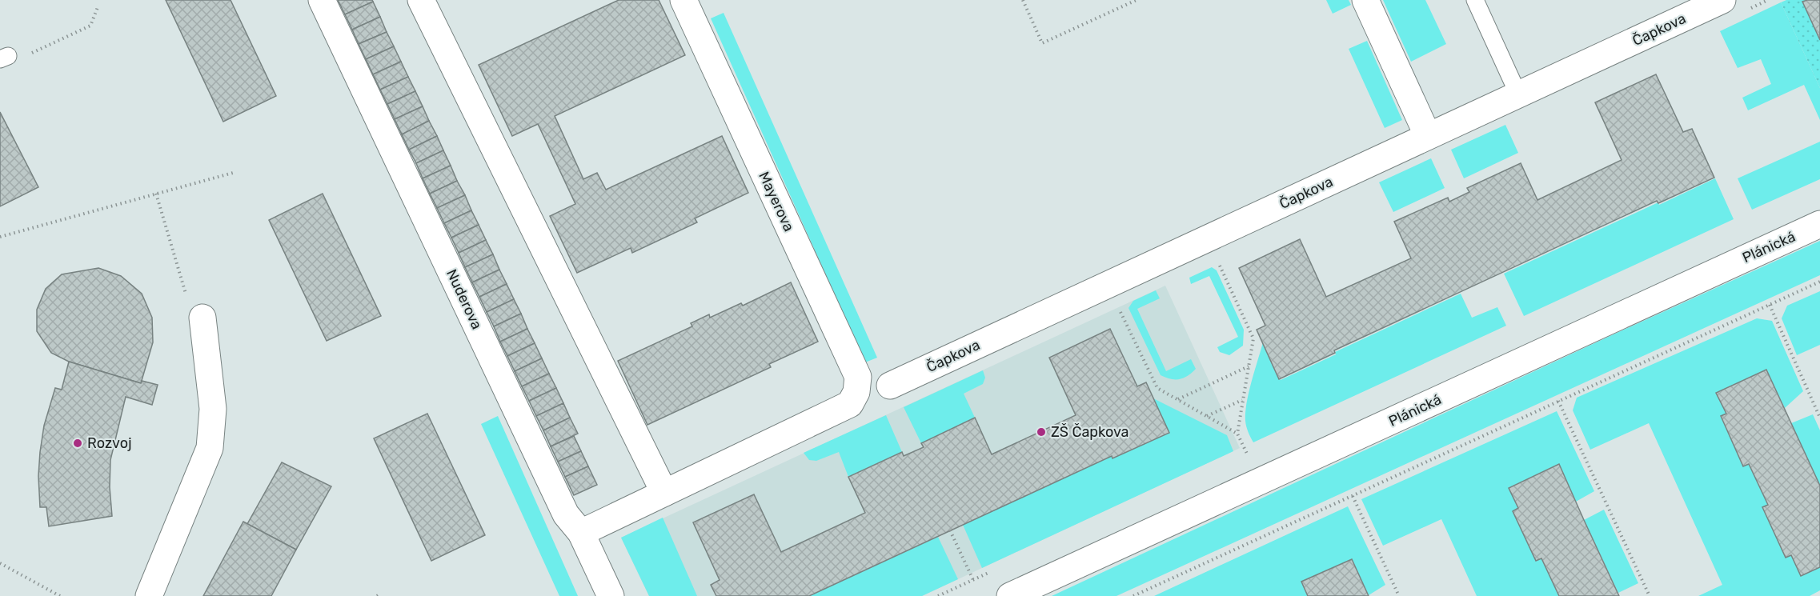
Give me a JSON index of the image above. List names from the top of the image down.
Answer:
{
  "streets": {
    "street": [
      "Čapkova",
      "Mayerova",
      "Plánická",
      "Nuderova"
    ]
  },
  "places": ["ZŠ Čapkova", "Rozvoj"]
}
